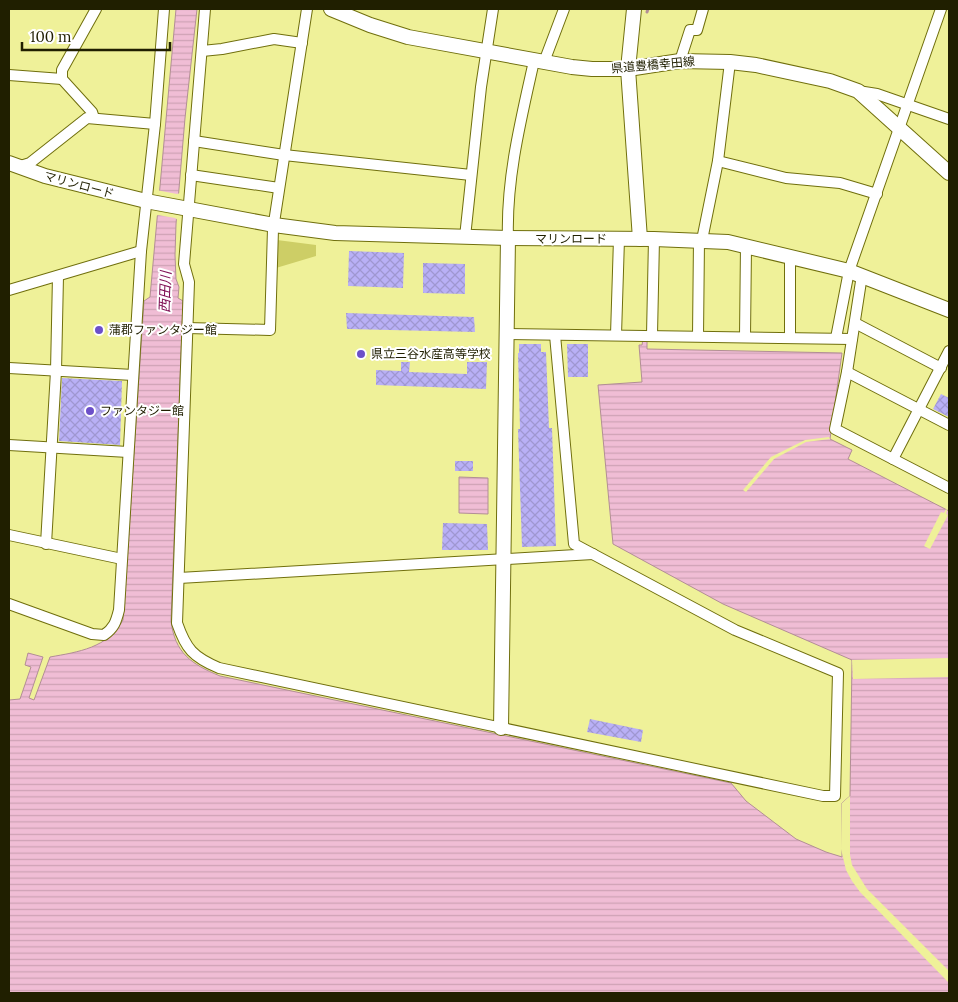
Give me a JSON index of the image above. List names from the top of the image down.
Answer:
{
  "streets": {
    "street": ["県道豊橋幸田線", "マリンロード"]
  },
  "water": ["西田川"],
  "places": ["蒲郡ファンタジー館", "県立三谷水産高等学校", "ファンタジー館"],
  "scale_bar": "100 m"
}
